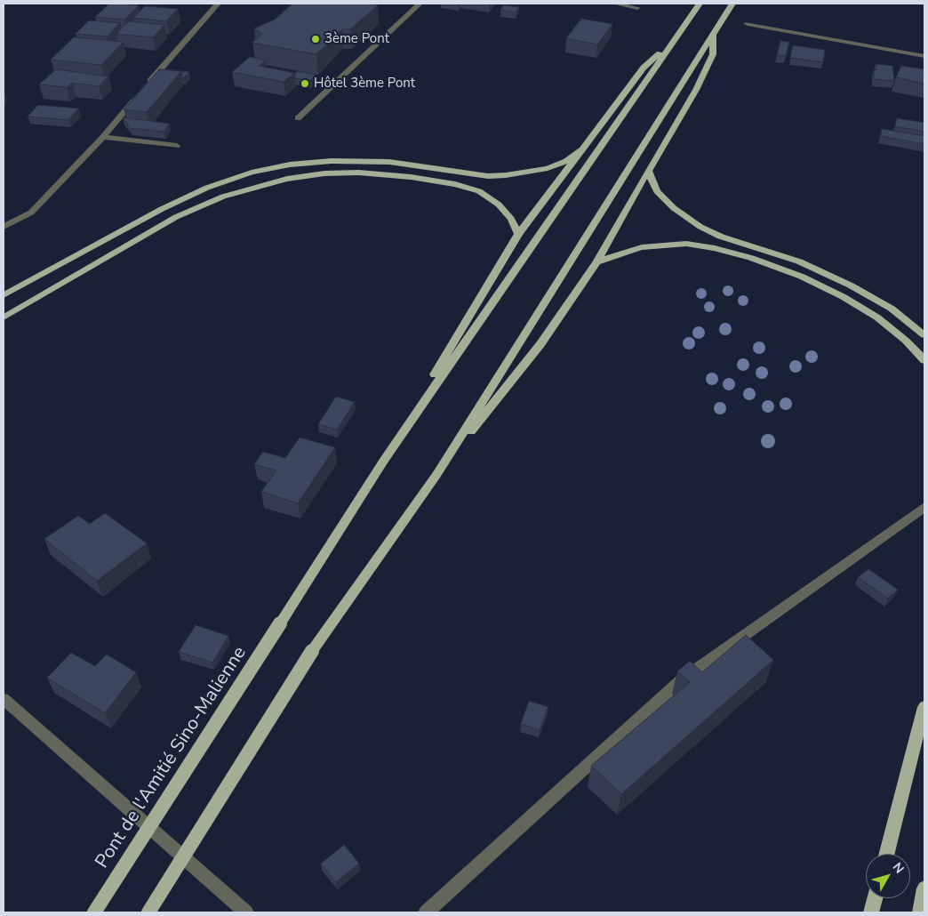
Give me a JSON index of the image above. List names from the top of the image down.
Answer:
{
  "streets": {
    "main road": ["Pont de l'Amitié Sino-Malienne"]
  },
  "places": ["3ème Pont", "Hôtel 3ème Pont"],
  "north": "top right"
}
